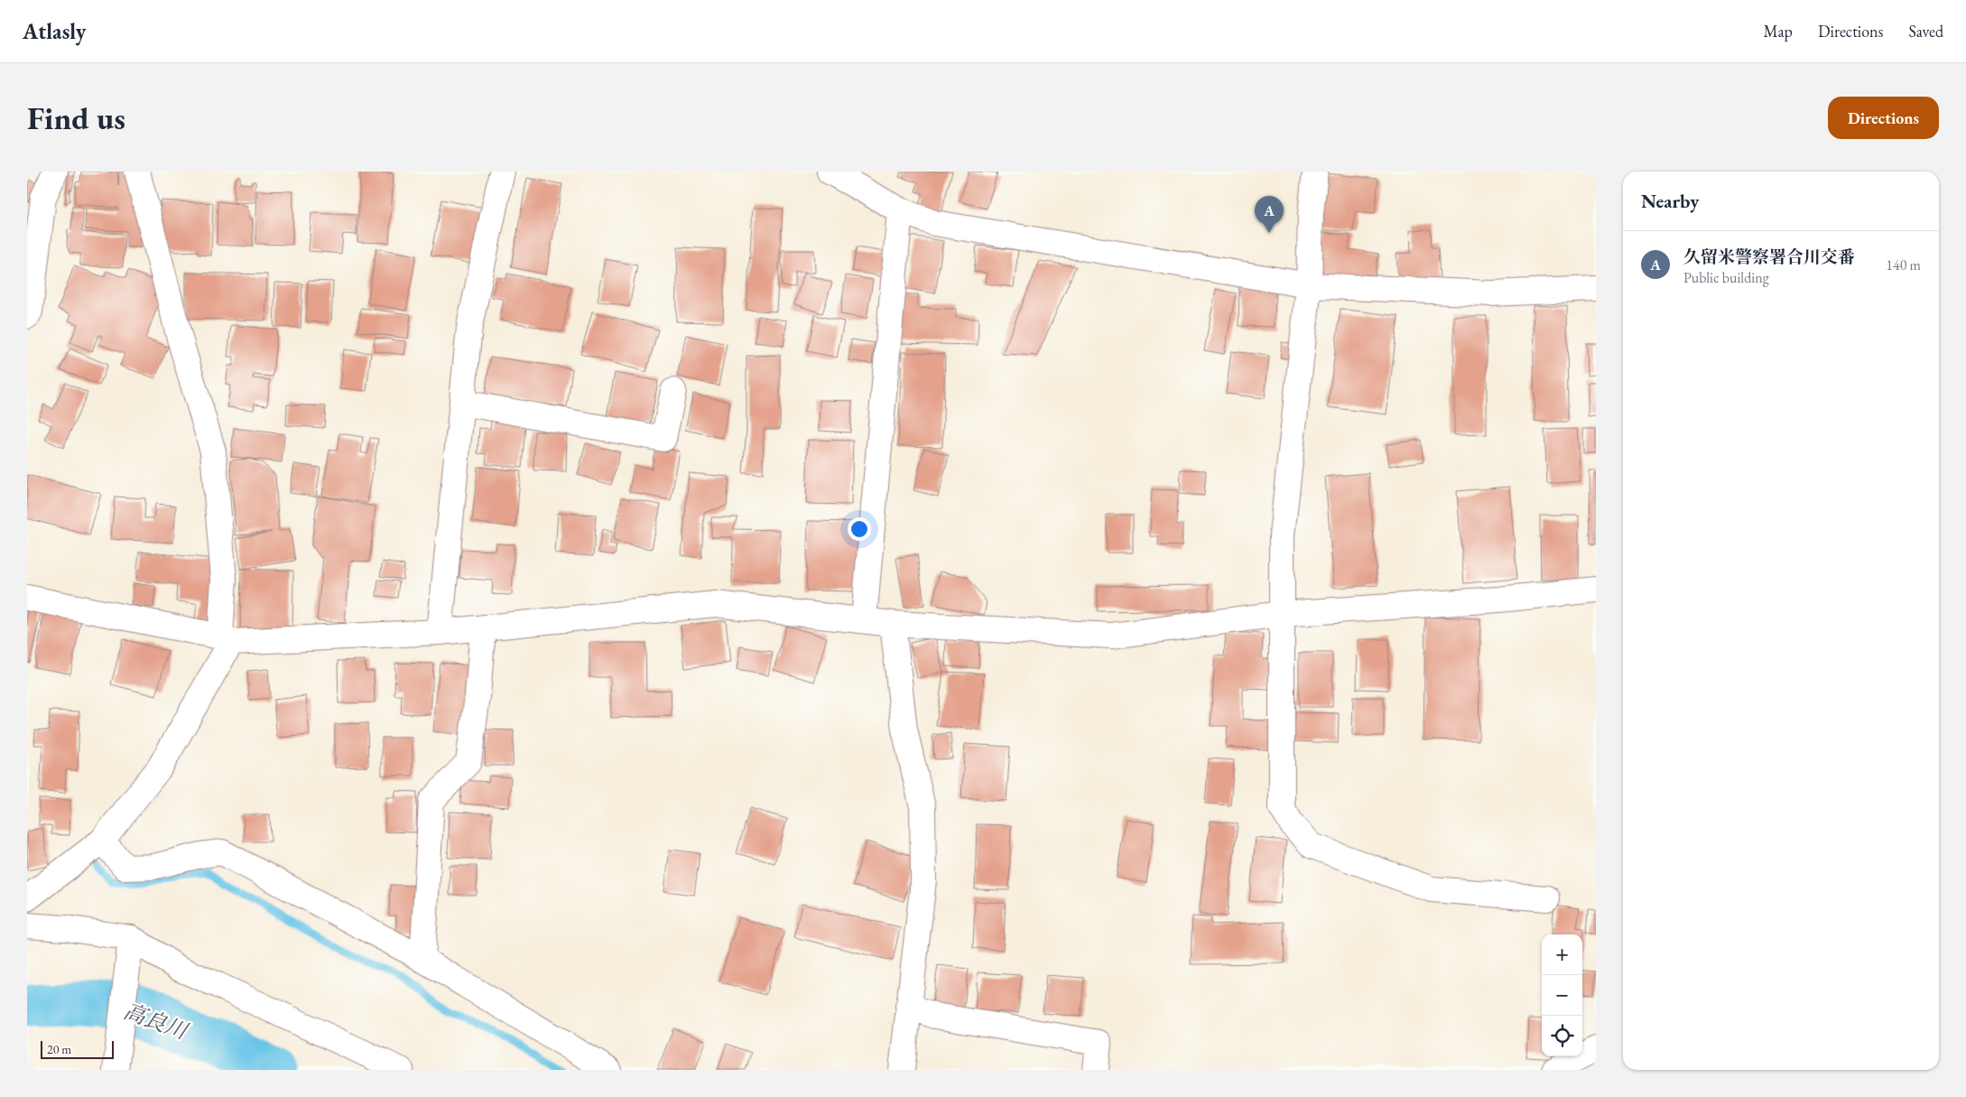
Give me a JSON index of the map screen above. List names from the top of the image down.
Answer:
{
  "water": ["高良川"],
  "scale_bar": "20 m",
  "page": {
    "header": "Atlasly",
    "nav": ["Map", "Directions", "Saved"],
    "buttons": "Directions",
    "title": "Find us",
    "heading": "Nearby",
    "pins": "A",
    "list": [
      {
        "mark": "A",
        "name": "久留米警察署合川交番",
        "note": "Public building",
        "value": "140 m"
      }
    ],
    "map_buttons": ["+", "−"],
    "scale": "20 m"
  }
}
